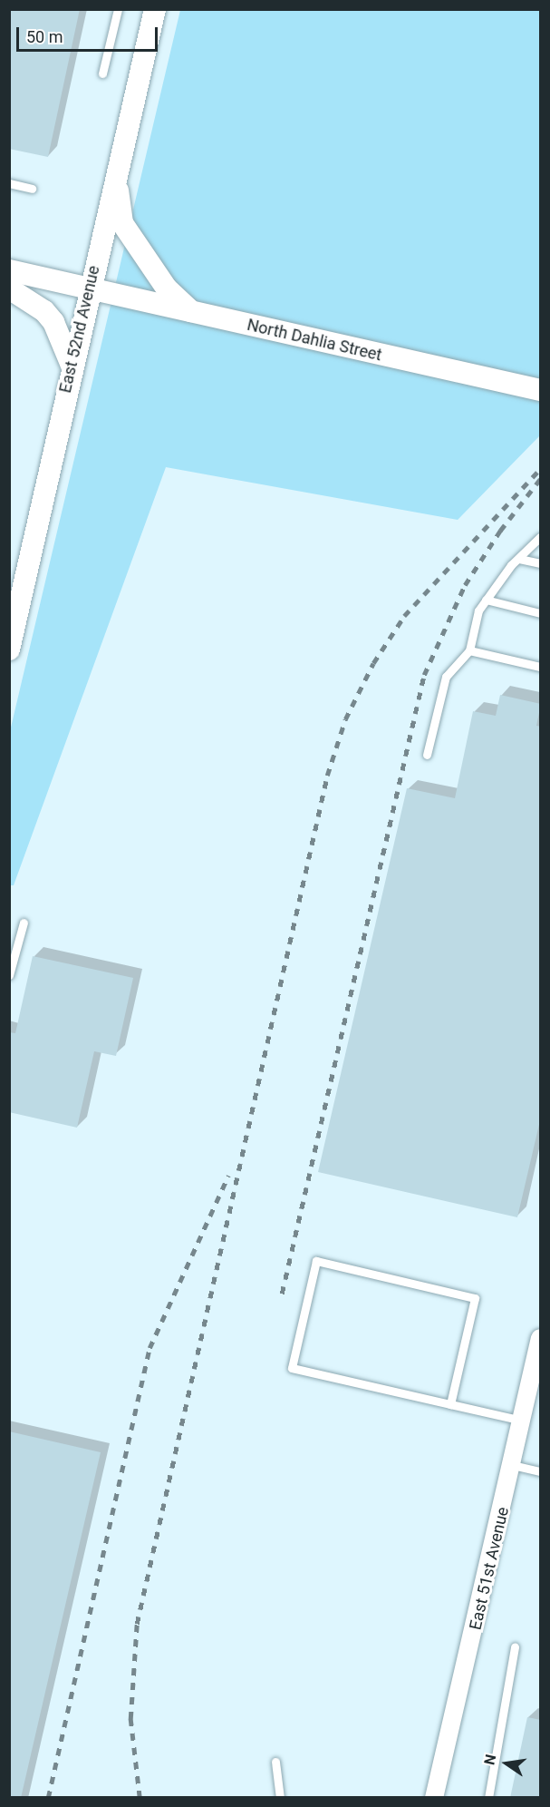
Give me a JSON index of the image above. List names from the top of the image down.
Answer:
{
  "streets": {
    "street": ["East 52nd Avenue", "North Dahlia Street", "East 51st Avenue"]
  },
  "crossings": [
    ["East 52nd Avenue", "North Dahlia Street"]
  ],
  "scale_bar": "50 m",
  "north": "left"
}
